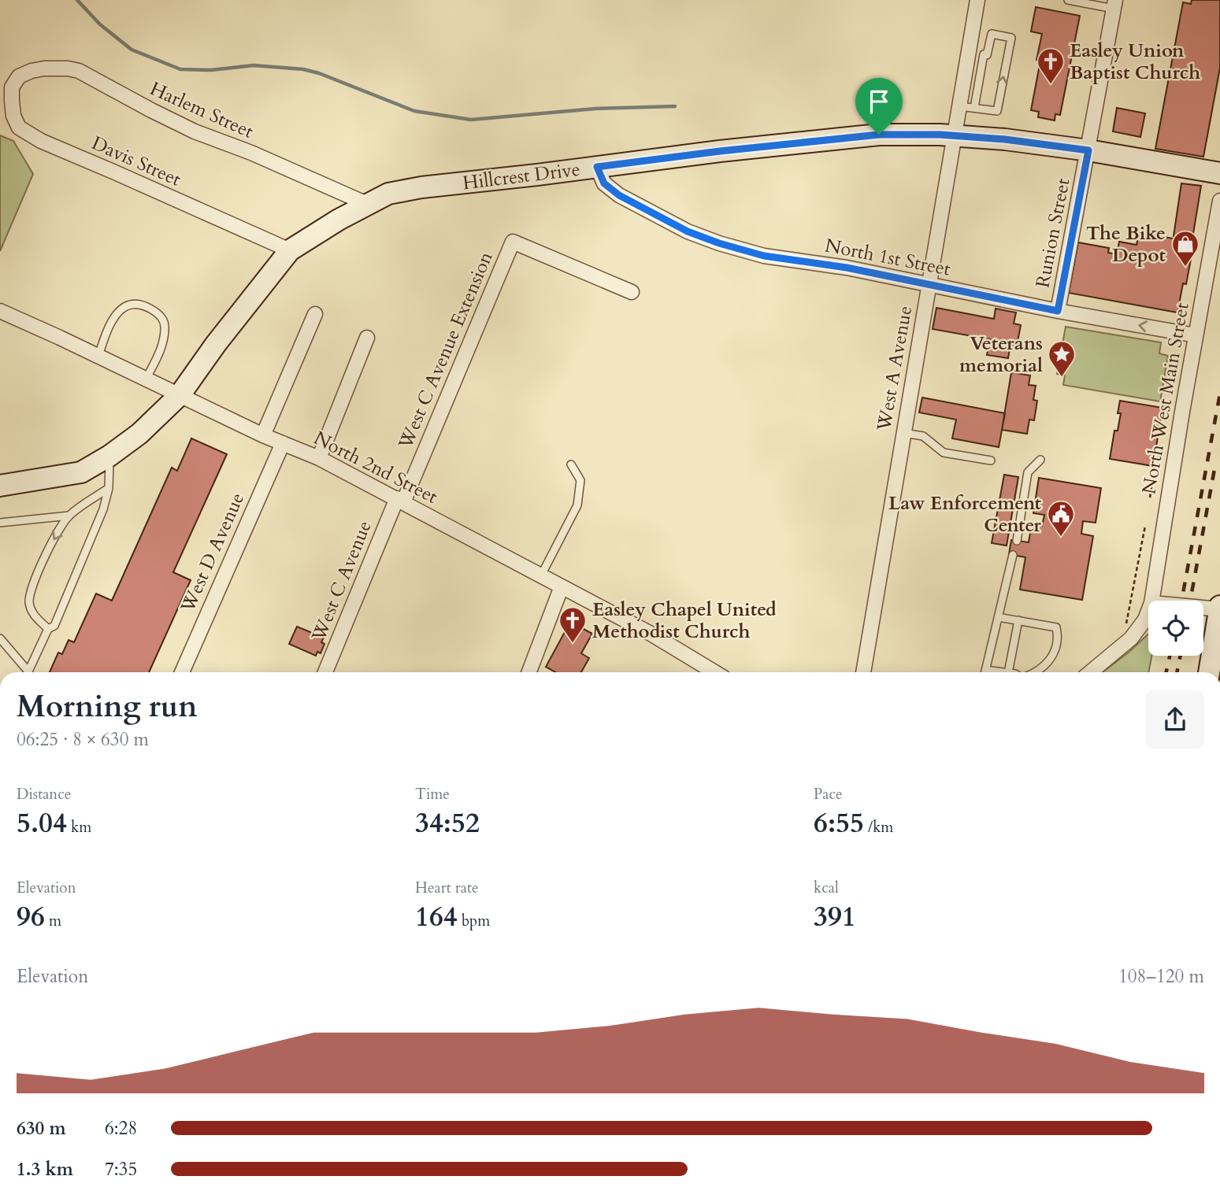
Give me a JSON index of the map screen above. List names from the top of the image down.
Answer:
{
  "streets": {
    "street": [
      "Harlem Street",
      "Davis Street",
      "Hillcrest Drive",
      "Runion Street",
      "North 1st Street",
      "West C Avenue Extension",
      "West A Avenue",
      "North West Main Street",
      "North 2nd Street",
      "West D Avenue",
      "West C Avenue"
    ]
  },
  "crossings": [
    ["Harlem Street", "Davis Street"],
    ["Harlem Street", "Hillcrest Drive"],
    ["Davis Street", "Hillcrest Drive"],
    ["Hillcrest Drive", "Runion Street"],
    ["Hillcrest Drive", "North 1st Street"],
    ["Hillcrest Drive", "West A Avenue"],
    ["Hillcrest Drive", "North 2nd Street"],
    ["Runion Street", "North 1st Street"],
    ["North 1st Street", "West A Avenue"],
    ["North 1st Street", "North West Main Street"],
    ["West C Avenue Extension", "North 2nd Street"],
    ["West C Avenue Extension", "West C Avenue"],
    ["North 2nd Street", "West D Avenue"],
    ["North 2nd Street", "West C Avenue"]
  ],
  "places": {
    "church": ["Easley Union Baptist Church", "Easley Chapel United Methodist Church"],
    "shop": ["The Bike Depot"],
    "place": ["Veterans memorial"],
    "public building": ["Law Enforcement Center"]
  },
  "page": {
    "heading": ["Morning run", "06:25 · 8 × 630 m"],
    "stats": [
      ["Distance", "5.04 km"],
      ["Time", "34:52"],
      ["Pace", "6:55 /km"],
      ["Elevation", "96 m"],
      ["Heart rate", "164 bpm"],
      ["kcal", "391"]
    ],
    "chart": ["Elevation", "108–120 m"],
    "list": [
      {
        "name": "630 m",
        "note": "6:28"
      },
      {
        "name": "1.3 km",
        "note": "7:35"
      }
    ]
  }
}
